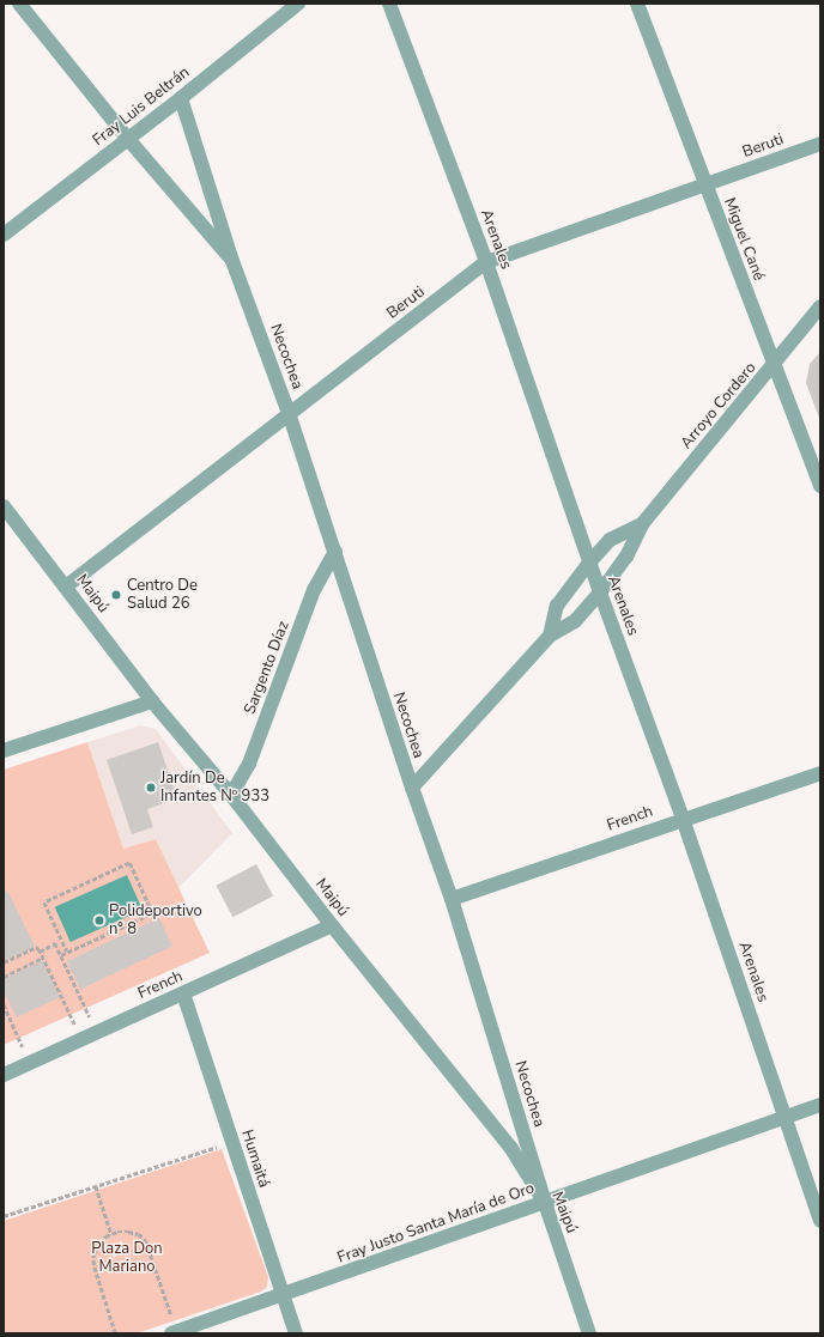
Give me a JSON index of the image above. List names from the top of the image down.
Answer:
{
  "streets": {
    "street": [
      "Fray Luis Beltrán",
      "Beruti",
      "Arenales",
      "Miguel Cané",
      "Necochea",
      "Arroyo Cordero",
      "Maipú",
      "Sargento Díaz",
      "French",
      "Humaitá",
      "Fray Justo Santa María de Oro"
    ]
  },
  "crossings": [
    ["Fray Luis Beltrán", "Necochea"],
    ["Beruti", "Arenales"],
    ["Beruti", "Miguel Cané"],
    ["Beruti", "Necochea"],
    ["Beruti", "Maipú"],
    ["Arenales", "Arroyo Cordero"],
    ["Arenales", "French"],
    ["Arenales", "Fray Justo Santa María de Oro"],
    ["Miguel Cané", "Arroyo Cordero"],
    ["Necochea", "Arroyo Cordero"],
    ["Necochea", "Maipú"],
    ["Necochea", "Sargento Díaz"],
    ["Necochea", "French"],
    ["Necochea", "Fray Justo Santa María de Oro"],
    ["Maipú", "Sargento Díaz"],
    ["Maipú", "French"],
    ["Maipú", "Fray Justo Santa María de Oro"],
    ["French", "Humaitá"],
    ["Humaitá", "Fray Justo Santa María de Oro"]
  ],
  "parks": ["Plaza Don Mariano"],
  "places": ["Centro De Salud 26", "Jardín De Infantes Nº 933", "Polideportivo n° 8"]
}
